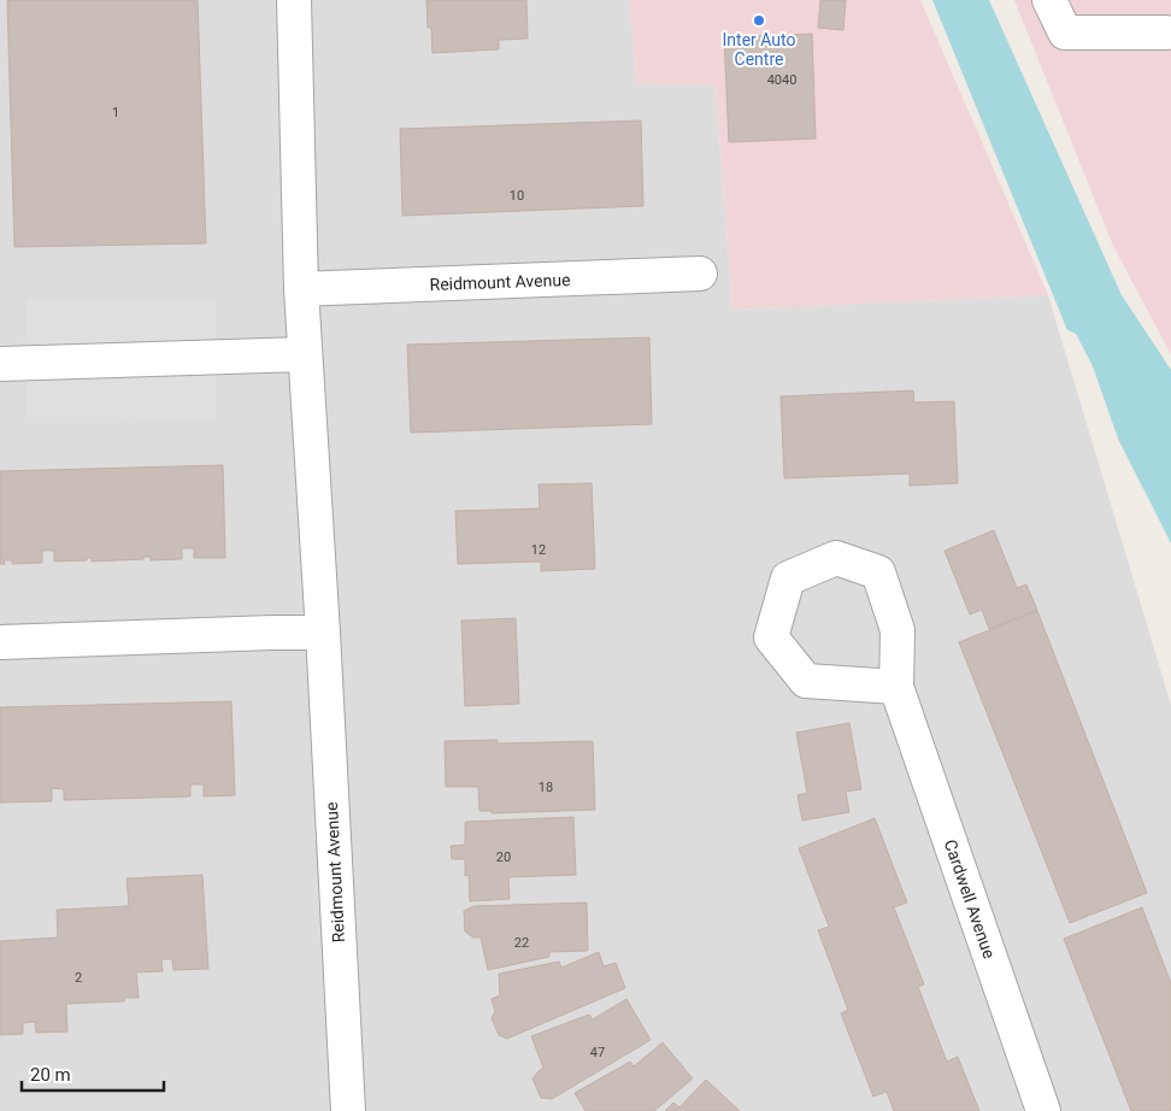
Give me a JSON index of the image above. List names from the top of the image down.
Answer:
{
  "streets": {
    "street": ["Reidmount Avenue", "Cardwell Avenue"]
  },
  "places": ["Inter Auto Centre"],
  "house_numbers": [
    "4040",
    "1",
    "10",
    "12",
    "18",
    "20",
    "22",
    "2",
    "47"
  ],
  "scale_bar": "20 m"
}
